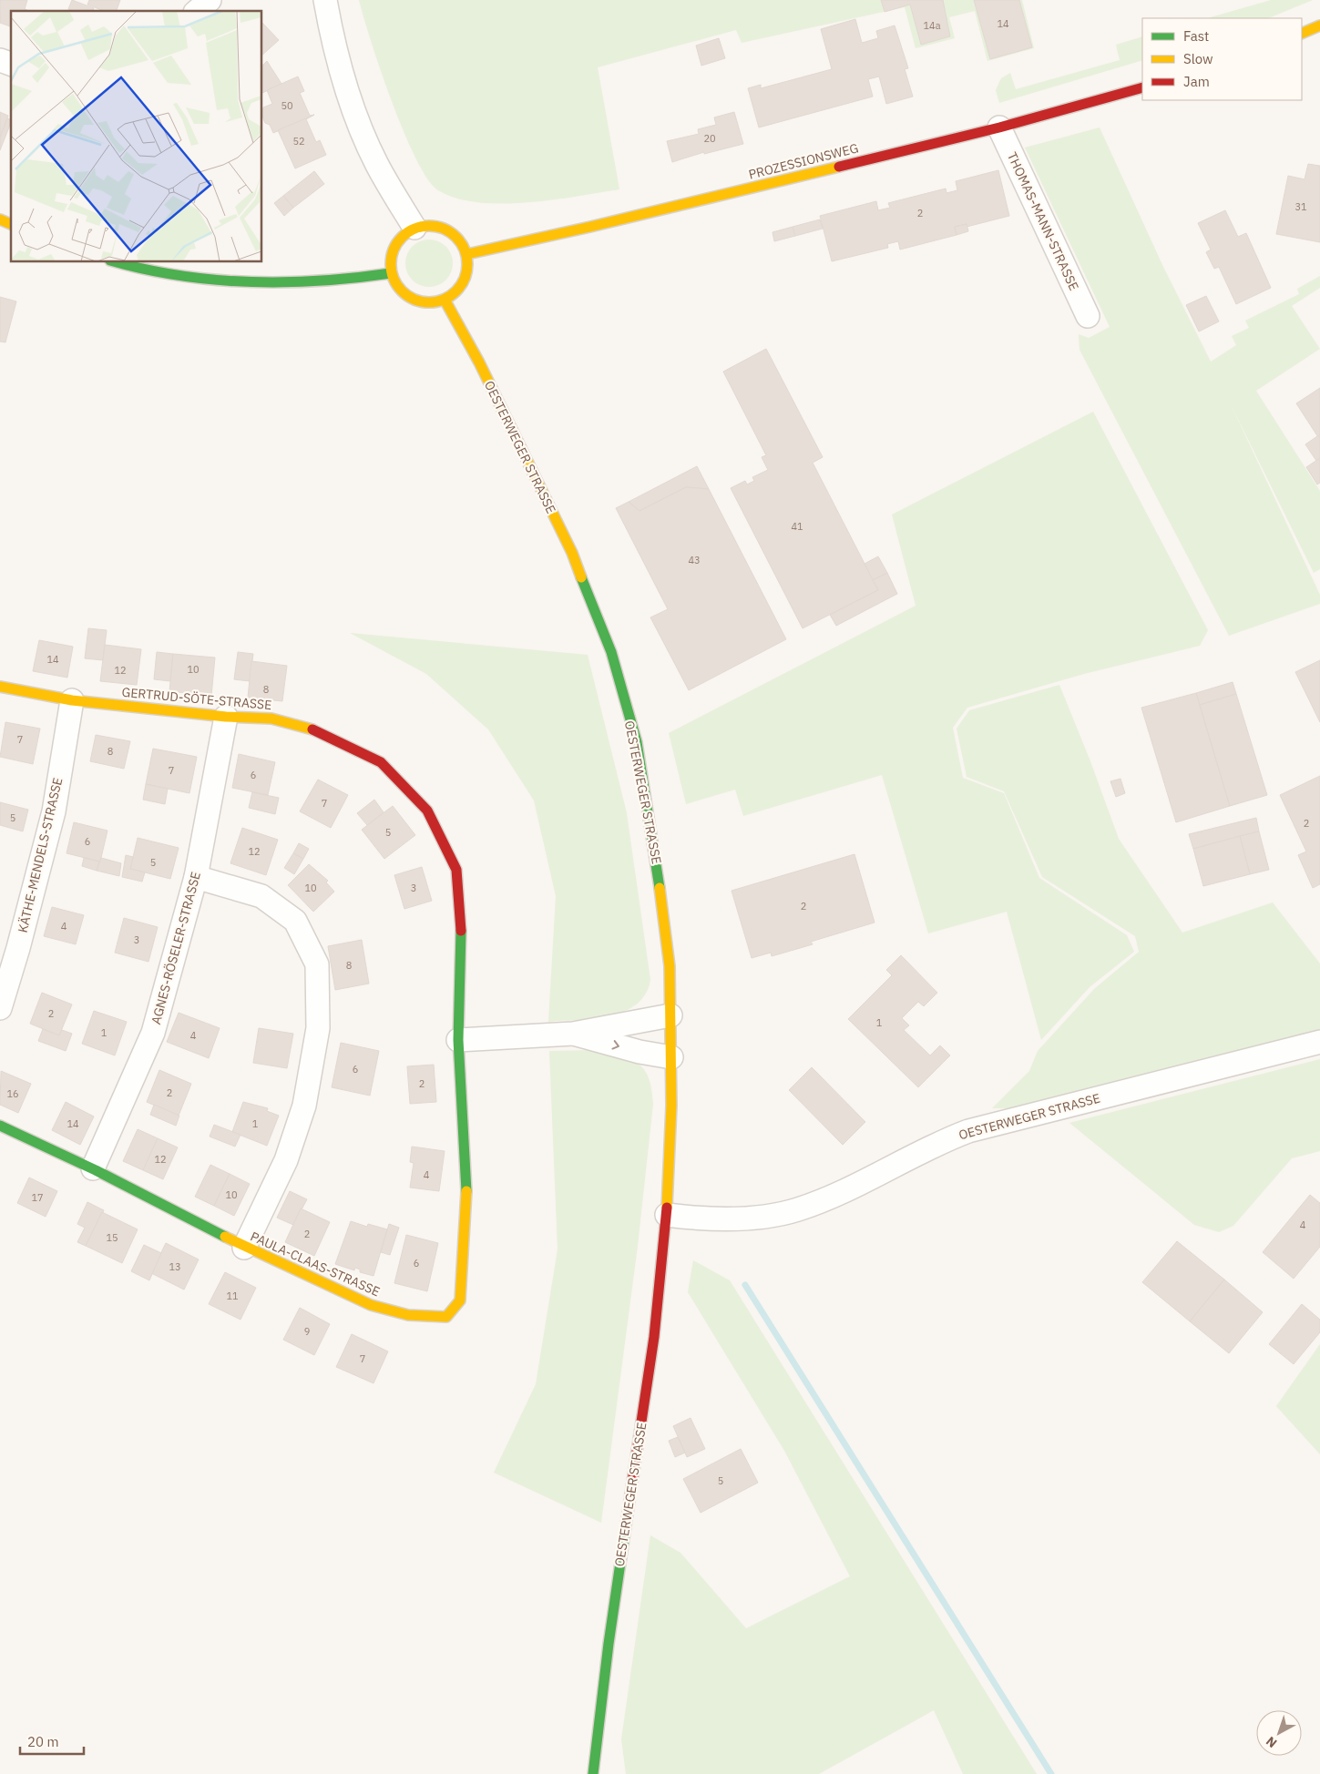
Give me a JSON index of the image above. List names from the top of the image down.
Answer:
{
  "streets": {
    "street": [
      "PROZESSIONSWEG",
      "THOMAS-MANN-STRASSE",
      "OESTERWEGER STRASSE",
      "GERTRUD-SÖTE-STRASSE",
      "KÄTHE-MENDELS-STRASSE",
      "AGNES-RÖSELER-STRASSE",
      "PAULA-CLAAS-STRASSE"
    ]
  },
  "crossings": [
    ["PROZESSIONSWEG", "THOMAS-MANN-STRASSE"],
    ["PROZESSIONSWEG", "OESTERWEGER STRASSE"],
    ["GERTRUD-SÖTE-STRASSE", "KÄTHE-MENDELS-STRASSE"],
    ["GERTRUD-SÖTE-STRASSE", "AGNES-RÖSELER-STRASSE"],
    ["GERTRUD-SÖTE-STRASSE", "PAULA-CLAAS-STRASSE"],
    ["AGNES-RÖSELER-STRASSE", "PAULA-CLAAS-STRASSE"]
  ],
  "house_numbers": [
    "14",
    "14a",
    "50",
    "20",
    "52",
    "31",
    "2",
    "41",
    "43",
    "14",
    "10",
    "12",
    "8",
    "7",
    "8",
    "7",
    "6",
    "7",
    "5",
    "2",
    "5",
    "6",
    "12",
    "5",
    "10",
    "3",
    "2",
    "4",
    "3",
    "8",
    "2",
    "1",
    "1",
    "4",
    "6",
    "2",
    "2",
    "16",
    "14",
    "1",
    "12",
    "4",
    "10",
    "17",
    "4",
    "2",
    "15",
    "6",
    "13",
    "11",
    "9",
    "7",
    "5"
  ],
  "legend": ["Fast", "Slow", "Jam"],
  "scale_bar": "20 m",
  "north": "bottom left"
}
